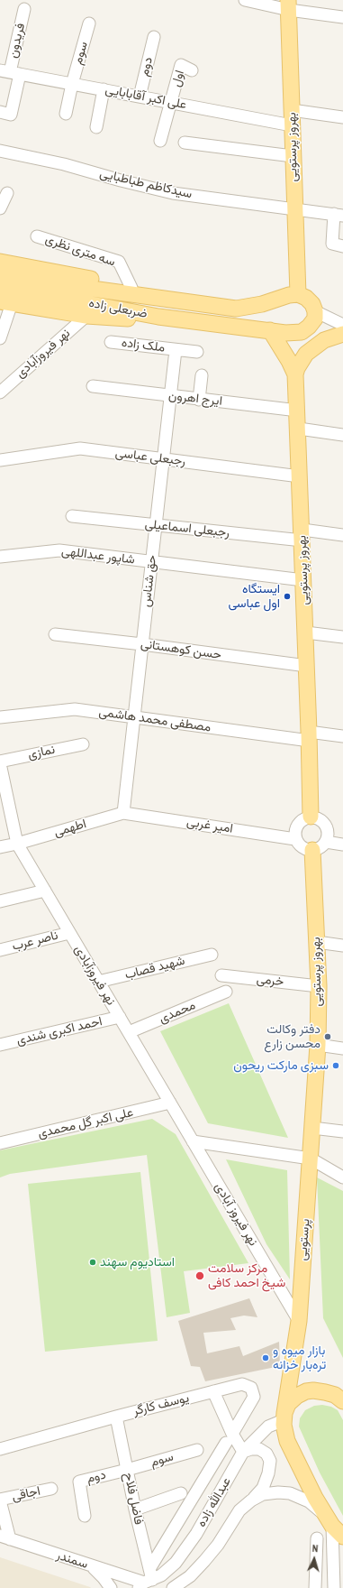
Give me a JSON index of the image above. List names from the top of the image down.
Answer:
{
  "streets": {
    "main road": ["بهروز پرستویی", "ضربعلی زاده", "پرستویی"],
    "street": [
      "فریدون",
      "سوم",
      "دوم",
      "اول",
      "علی اکبر آقابابایی",
      "سیدکاظم طباطبایی",
      "سه متری نظری",
      "ملک زاده",
      "نهر فیروزآبادی",
      "ایرج اهرون",
      "رجبعلی عباسی",
      "رجبعلی اسماعیلی",
      "شاپور عبداللهی",
      "حق شناس",
      "حسن کوهستانی",
      "مصطفی محمد هاشمی",
      "نمازی",
      "امیر غربی",
      "اطهمی",
      "ناصر عرب",
      "شهید قصاب",
      "خرمی",
      "محمدی",
      "احمد اکبری شندی",
      "علی اکبر گل محمدی",
      "نهر فیروز آبادی",
      "یوسف کارگر",
      "اجاقی",
      "فاضل فلاح",
      "عبدالله زاده",
      "سمندر"
    ]
  },
  "crossings": [
    ["فریدون", "علی اکبر آقابابایی"],
    ["سوم", "دوم"],
    ["سوم", "علی اکبر آقابابایی"],
    ["سوم", "فاضل فلاح"],
    ["دوم", "علی اکبر آقابابایی"],
    ["دوم", "فاضل فلاح"],
    ["اول", "علی اکبر آقابابایی"],
    ["علی اکبر آقابابایی", "بهروز پرستویی"],
    ["بهروز پرستویی", "سیدکاظم طباطبایی"],
    ["بهروز پرستویی", "ضربعلی زاده"],
    ["بهروز پرستویی", "ایرج اهرون"],
    ["بهروز پرستویی", "رجبعلی عباسی"],
    ["بهروز پرستویی", "رجبعلی اسماعیلی"],
    ["بهروز پرستویی", "شاپور عبداللهی"],
    ["بهروز پرستویی", "حسن کوهستانی"],
    ["بهروز پرستویی", "مصطفی محمد هاشمی"],
    ["بهروز پرستویی", "امیر غربی"],
    ["بهروز پرستویی", "خرمی"],
    ["بهروز پرستویی", "پرستویی"],
    ["ملک زاده", "حق شناس"],
    ["نهر فیروزآبادی", "نمازی"],
    ["نهر فیروزآبادی", "اطهمی"],
    ["نهر فیروزآبادی", "ناصر عرب"],
    ["نهر فیروزآبادی", "شهید قصاب"],
    ["نهر فیروزآبادی", "محمدی"],
    ["نهر فیروزآبادی", "احمد اکبری شندی"],
    ["نهر فیروزآبادی", "علی اکبر گل محمدی"],
    ["نهر فیروزآبادی", "نهر فیروز آبادی"],
    ["ایرج اهرون", "حق شناس"],
    ["رجبعلی عباسی", "حق شناس"],
    ["رجبعلی اسماعیلی", "حق شناس"],
    ["شاپور عبداللهی", "حق شناس"],
    ["حق شناس", "حسن کوهستانی"],
    ["حق شناس", "مصطفی محمد هاشمی"],
    ["حق شناس", "امیر غربی"],
    ["حق شناس", "اطهمی"],
    ["امیر غربی", "اطهمی"],
    ["نهر فیروز آبادی", "پرستویی"],
    ["یوسف کارگر", "فاضل فلاح"],
    ["فاضل فلاح", "عبدالله زاده"],
    ["فاضل فلاح", "سمندر"],
    ["عبدالله زاده", "سمندر"]
  ],
  "places": [
    "ایستگاه اول عباسی",
    "دفتر وکالت محسن زارع",
    "سبزی مارکت ریحون",
    "استادیوم سهند",
    "مرکز سلامت شیخ احمد کافی",
    "بازار میوه و تره‌بار خزانه"
  ],
  "north": "top"
}
